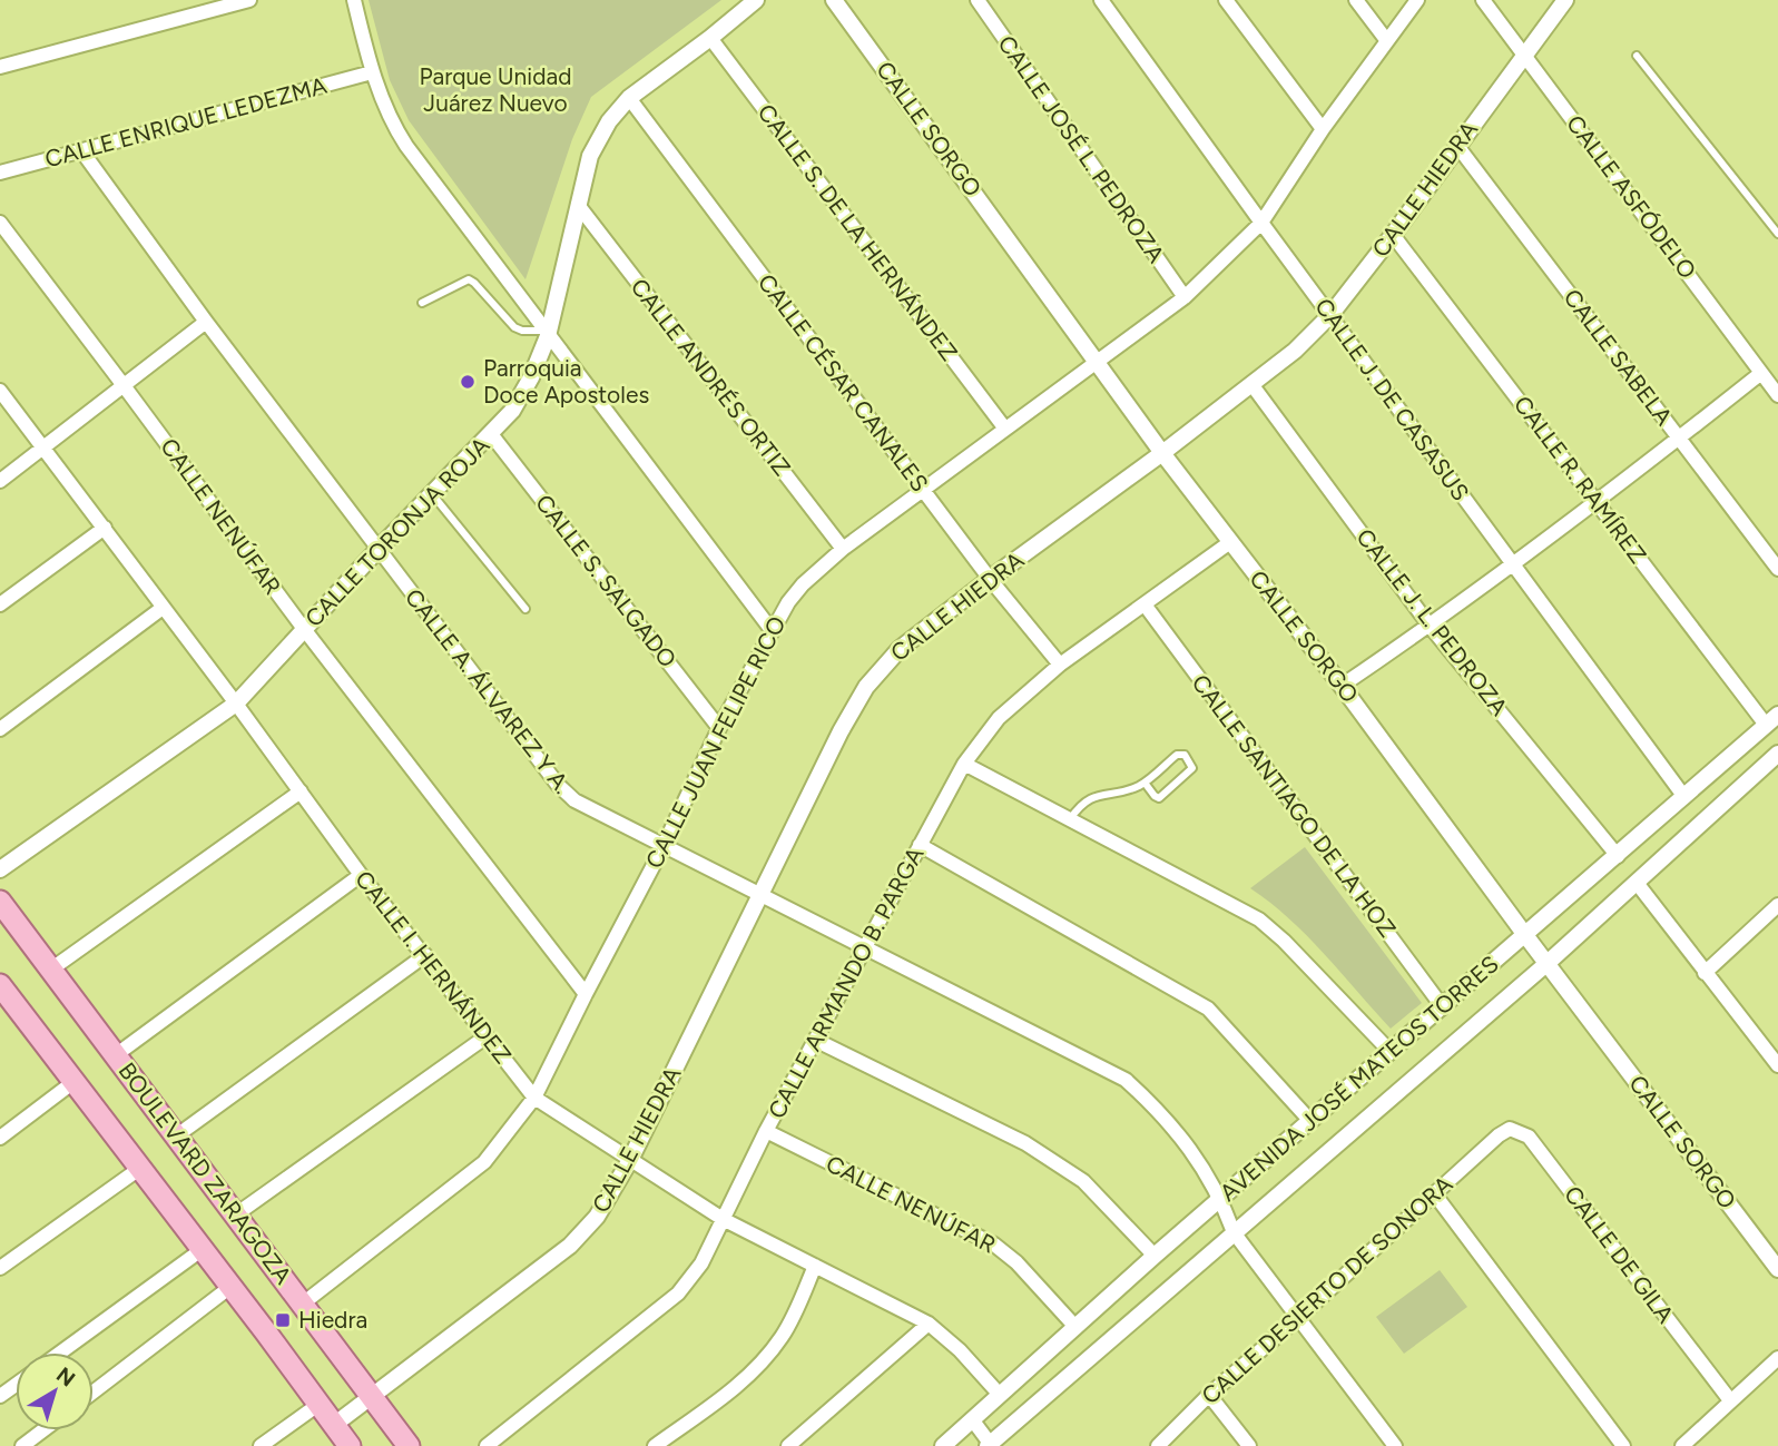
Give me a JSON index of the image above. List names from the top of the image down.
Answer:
{
  "streets": {
    "main road": ["BOULEVARD ZARAGOZA"],
    "street": [
      "CALLE ENRIQUE LEDEZMA",
      "CALLE SORGO",
      "CALLE JOSÉ L. PEDROZA",
      "CALLE HIEDRA",
      "CALLE ASFÓDELO",
      "CALLE S. DE LA HERNÁNDEZ",
      "CALLE SABELA",
      "CALLE ANDRÉS ORTIZ",
      "CALLE CÉSAR CANALES",
      "CALLE J. DE CASASUS",
      "CALLE R. RAMÍREZ",
      "CALLE NENÚFAR",
      "CALLE TORONJA ROJA",
      "CALLE S. SALGADO",
      "CALLE J. L. PEDROZA",
      "CALLE A. ÁLVAREZ Y A.",
      "CALLE JUAN FELIPE RICO",
      "CALLE SANTIAGO DE LA HOZ",
      "CALLE I. HERNÁNDEZ",
      "CALLE ARMANDO B. PARGA",
      "AVENIDA JOSÉ MATEOS TORRES",
      "CALLE DE GILA",
      "CALLE DESIERTO DE SONORA"
    ]
  },
  "crossings": [
    ["CALLE ENRIQUE LEDEZMA", "CALLE A. ÁLVAREZ Y A."],
    ["CALLE SORGO", "CALLE HIEDRA"],
    ["CALLE SORGO", "CALLE JUAN FELIPE RICO"],
    ["CALLE SORGO", "CALLE ARMANDO B. PARGA"],
    ["CALLE SORGO", "AVENIDA JOSÉ MATEOS TORRES"],
    ["CALLE JOSÉ L. PEDROZA", "CALLE JUAN FELIPE RICO"],
    ["CALLE HIEDRA", "CALLE ASFÓDELO"],
    ["CALLE HIEDRA", "CALLE SABELA"],
    ["CALLE HIEDRA", "CALLE CÉSAR CANALES"],
    ["CALLE HIEDRA", "CALLE J. DE CASASUS"],
    ["CALLE HIEDRA", "CALLE R. RAMÍREZ"],
    ["CALLE HIEDRA", "CALLE J. L. PEDROZA"],
    ["CALLE HIEDRA", "CALLE A. ÁLVAREZ Y A."],
    ["CALLE HIEDRA", "CALLE I. HERNÁNDEZ"],
    ["CALLE HIEDRA", "BOULEVARD ZARAGOZA"],
    ["CALLE S. DE LA HERNÁNDEZ", "CALLE TORONJA ROJA"],
    ["CALLE S. DE LA HERNÁNDEZ", "CALLE JUAN FELIPE RICO"],
    ["CALLE ANDRÉS ORTIZ", "CALLE TORONJA ROJA"],
    ["CALLE ANDRÉS ORTIZ", "CALLE JUAN FELIPE RICO"],
    ["CALLE CÉSAR CANALES", "CALLE TORONJA ROJA"],
    ["CALLE CÉSAR CANALES", "CALLE JUAN FELIPE RICO"],
    ["CALLE CÉSAR CANALES", "CALLE ARMANDO B. PARGA"],
    ["CALLE J. DE CASASUS", "CALLE JUAN FELIPE RICO"],
    ["CALLE J. DE CASASUS", "AVENIDA JOSÉ MATEOS TORRES"],
    ["CALLE R. RAMÍREZ", "AVENIDA JOSÉ MATEOS TORRES"],
    ["CALLE NENÚFAR", "CALLE TORONJA ROJA"],
    ["CALLE NENÚFAR", "CALLE JUAN FELIPE RICO"],
    ["CALLE NENÚFAR", "CALLE ARMANDO B. PARGA"],
    ["CALLE NENÚFAR", "AVENIDA JOSÉ MATEOS TORRES"],
    ["CALLE TORONJA ROJA", "CALLE S. SALGADO"],
    ["CALLE TORONJA ROJA", "CALLE A. ÁLVAREZ Y A."],
    ["CALLE TORONJA ROJA", "CALLE I. HERNÁNDEZ"],
    ["CALLE S. SALGADO", "CALLE JUAN FELIPE RICO"],
    ["CALLE J. L. PEDROZA", "AVENIDA JOSÉ MATEOS TORRES"],
    ["CALLE A. ÁLVAREZ Y A.", "CALLE JUAN FELIPE RICO"],
    ["CALLE A. ÁLVAREZ Y A.", "CALLE ARMANDO B. PARGA"],
    ["CALLE A. ÁLVAREZ Y A.", "AVENIDA JOSÉ MATEOS TORRES"],
    ["CALLE A. ÁLVAREZ Y A.", "CALLE DESIERTO DE SONORA"],
    ["CALLE JUAN FELIPE RICO", "CALLE I. HERNÁNDEZ"],
    ["CALLE JUAN FELIPE RICO", "BOULEVARD ZARAGOZA"],
    ["CALLE SANTIAGO DE LA HOZ", "CALLE ARMANDO B. PARGA"],
    ["CALLE SANTIAGO DE LA HOZ", "AVENIDA JOSÉ MATEOS TORRES"],
    ["CALLE I. HERNÁNDEZ", "CALLE ARMANDO B. PARGA"],
    ["CALLE I. HERNÁNDEZ", "AVENIDA JOSÉ MATEOS TORRES"],
    ["CALLE DE GILA", "CALLE DESIERTO DE SONORA"]
  ],
  "parks": ["Parque Unidad Juárez Nuevo"],
  "places": {
    "other": ["Parroquia Doce Apostoles"],
    "transit": ["Hiedra"]
  },
  "north": "top right"
}
